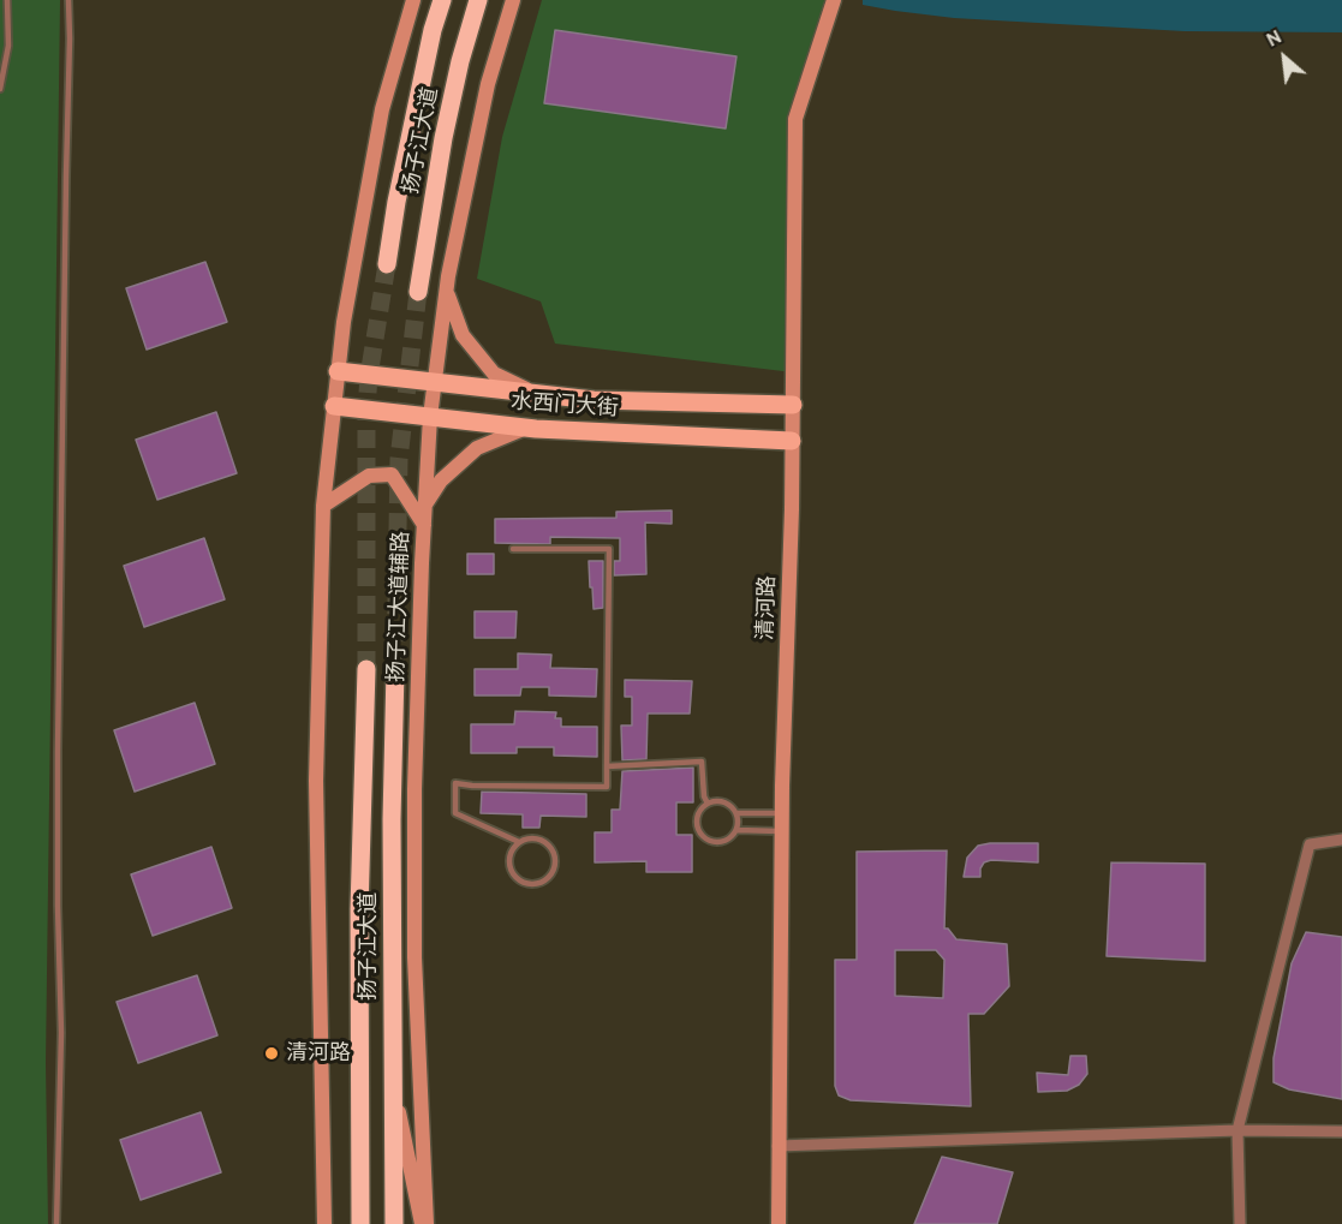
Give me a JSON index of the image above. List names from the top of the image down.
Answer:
{
  "streets": {
    "highway": ["扬子江大道"],
    "main road": ["水西门大街", "扬子江大道辅路", "清河路"]
  },
  "crossings": [
    ["水西门大街", "扬子江大道辅路"],
    ["水西门大街", "清河路"]
  ],
  "places": ["清河路"],
  "north": "top left"
}
